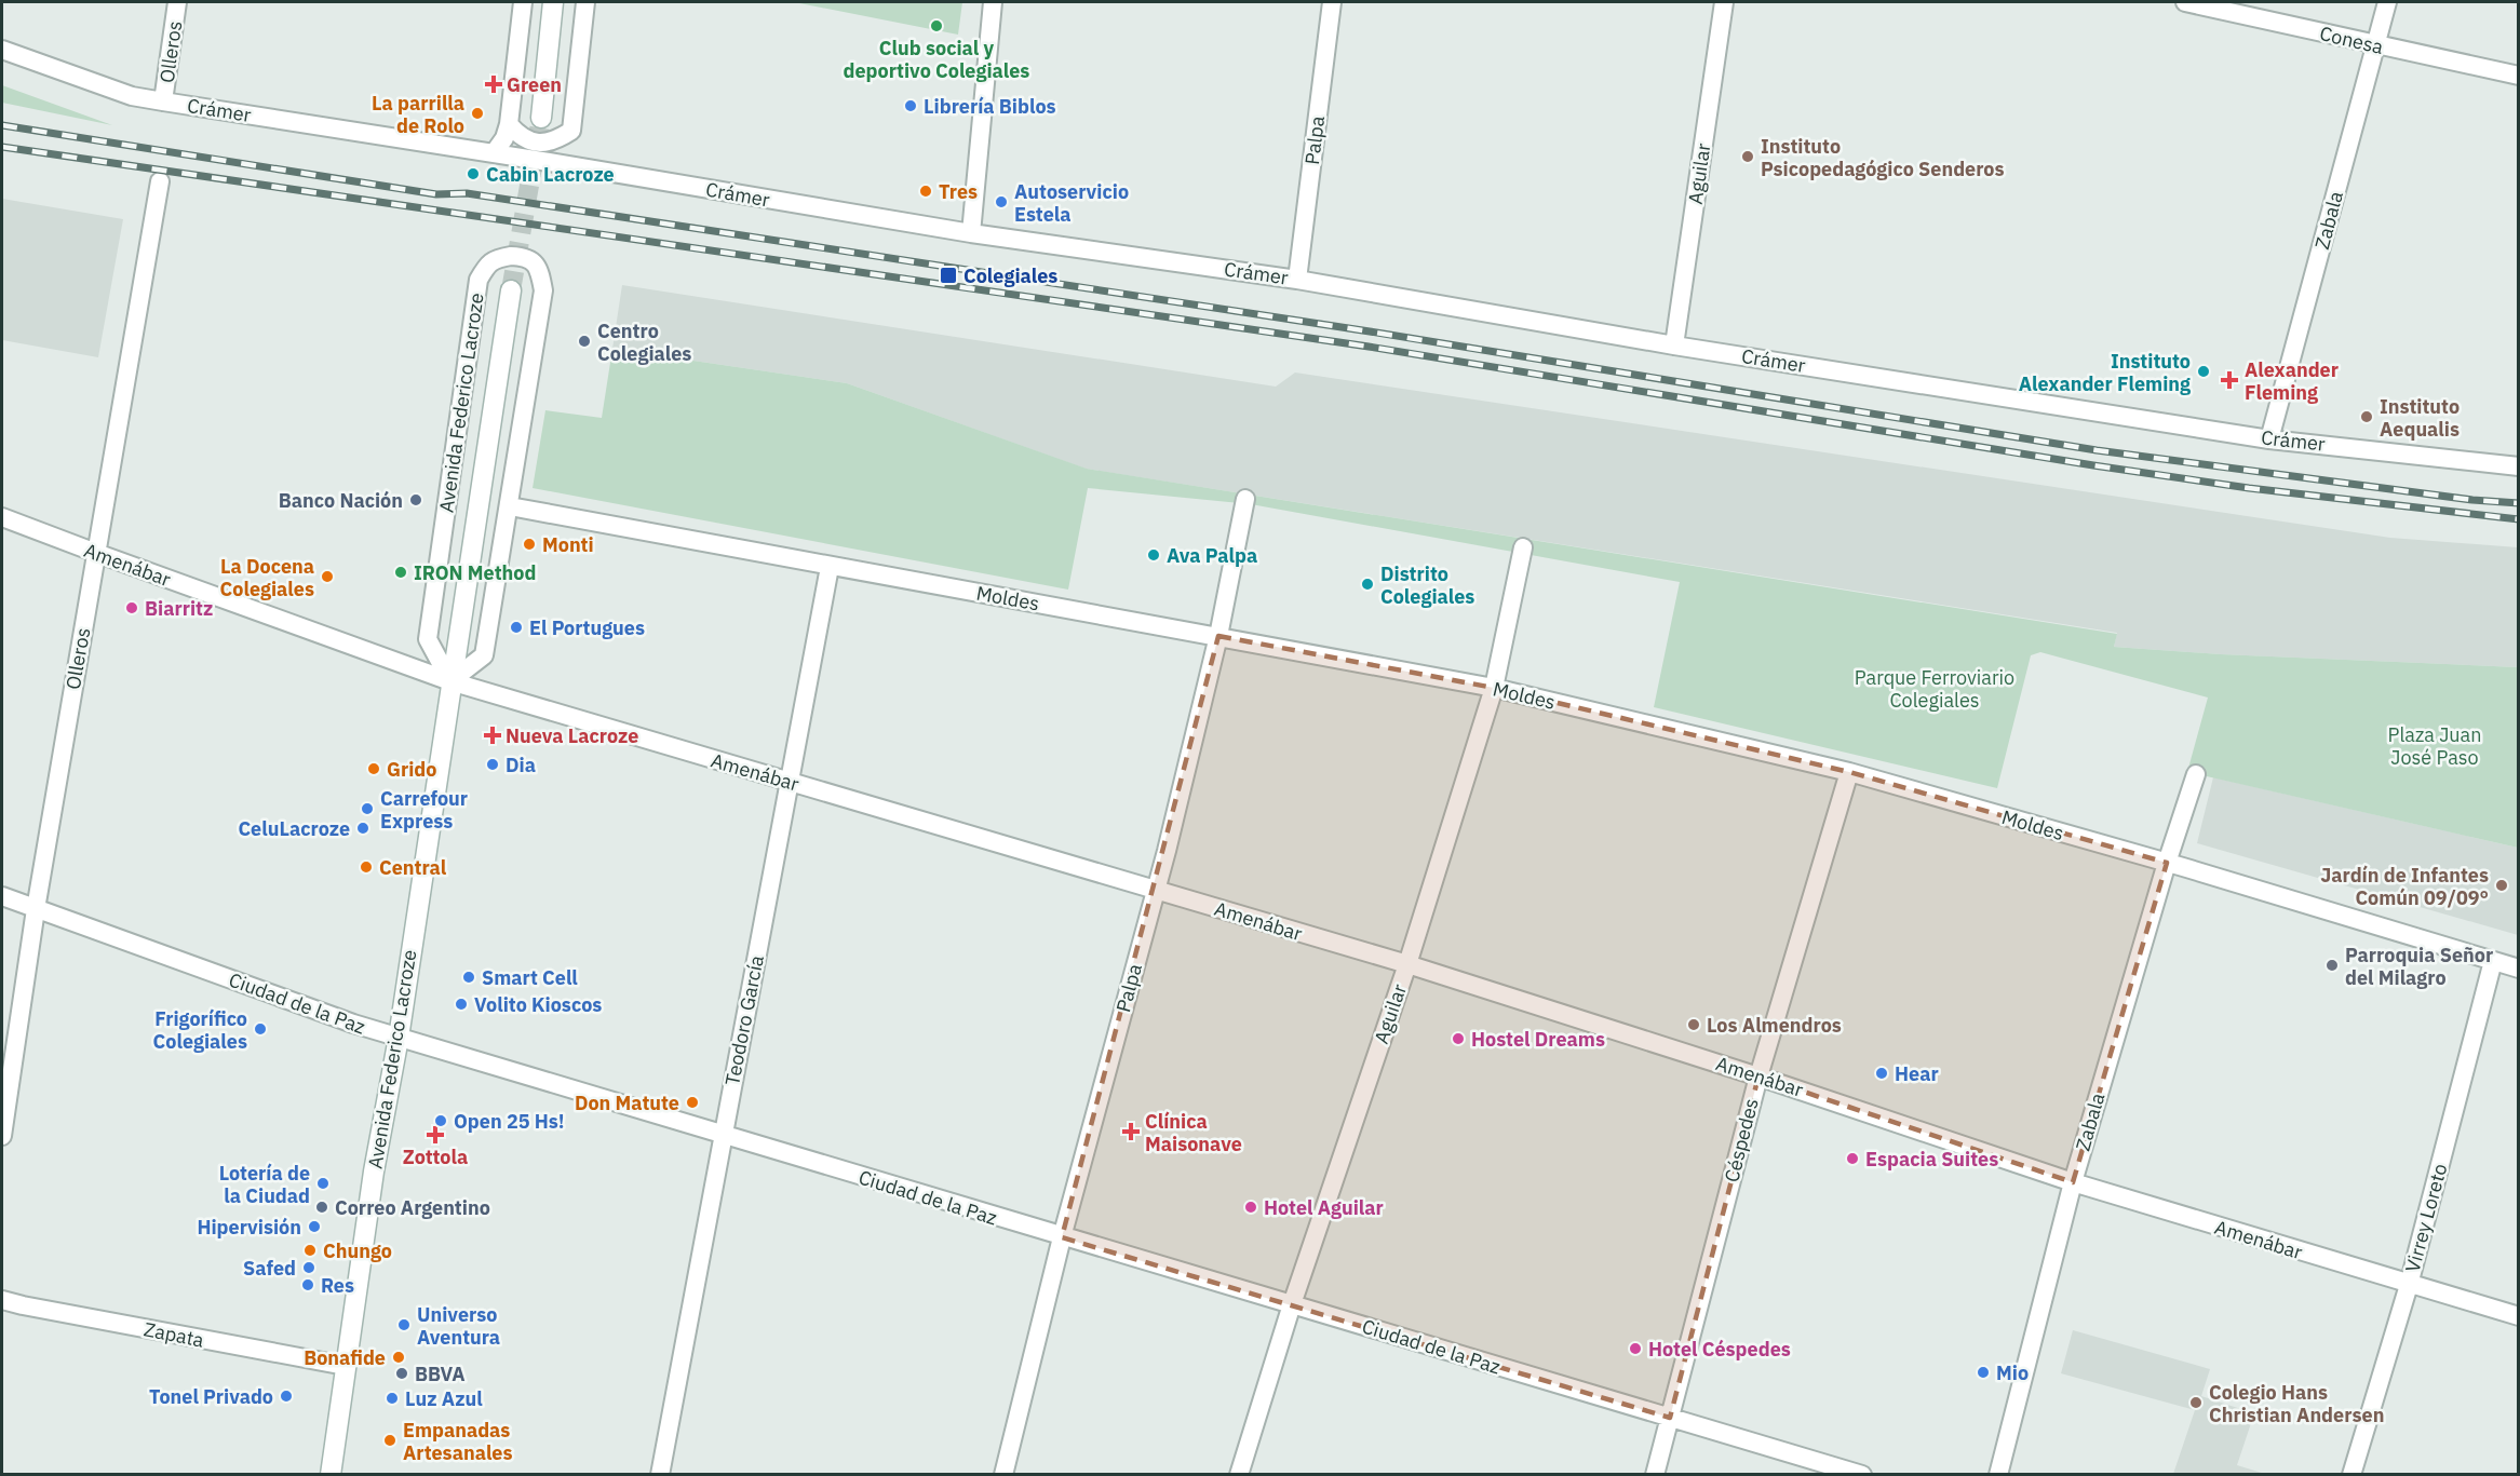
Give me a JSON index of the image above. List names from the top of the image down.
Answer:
{
  "streets": {
    "main road": ["Avenida Federico Lacroze"],
    "street": [
      "Conesa",
      "Olleros",
      "Crámer",
      "Palpa",
      "Aguilar",
      "Zabala",
      "Amenábar",
      "Moldes",
      "Ciudad de la Paz",
      "Teodoro García",
      "Céspedes",
      "Virrey Loreto",
      "Zapata"
    ]
  },
  "crossings": [
    ["Conesa", "Zabala"],
    ["Olleros", "Crámer"],
    ["Olleros", "Amenábar"],
    ["Olleros", "Ciudad de la Paz"],
    ["Crámer", "Palpa"],
    ["Crámer", "Aguilar"],
    ["Crámer", "Zabala"],
    ["Palpa", "Amenábar"],
    ["Palpa", "Moldes"],
    ["Palpa", "Ciudad de la Paz"],
    ["Aguilar", "Amenábar"],
    ["Aguilar", "Moldes"],
    ["Aguilar", "Ciudad de la Paz"],
    ["Zabala", "Amenábar"],
    ["Zabala", "Moldes"],
    ["Avenida Federico Lacroze", "Amenábar"],
    ["Avenida Federico Lacroze", "Moldes"],
    ["Avenida Federico Lacroze", "Ciudad de la Paz"],
    ["Avenida Federico Lacroze", "Zapata"],
    ["Amenábar", "Teodoro García"],
    ["Amenábar", "Céspedes"],
    ["Amenábar", "Virrey Loreto"],
    ["Moldes", "Teodoro García"],
    ["Moldes", "Céspedes"],
    ["Moldes", "Virrey Loreto"],
    ["Ciudad de la Paz", "Teodoro García"],
    ["Ciudad de la Paz", "Céspedes"]
  ],
  "parks": ["Parque Ferroviario Colegiales", "Plaza Juan José Paso"],
  "places": {
    "other": [
      "Club social y deportivo Colegiales",
      "Librería Biblos",
      "La parrilla de Rolo",
      "Instituto Psicopedagógico Senderos",
      "Cabin Lacroze",
      "Tres",
      "Autoservicio Estela",
      "Centro Colegiales",
      "Instituto Alexander Fleming",
      "Instituto Aequalis",
      "Banco Nación",
      "Monti",
      "Ava Palpa",
      "IRON Method",
      "La Docena Colegiales",
      "Distrito Colegiales",
      "Biarritz",
      "El Portugues",
      "Dia",
      "Grido",
      "Carrefour Express",
      "CeluLacroze",
      "Central",
      "Jardín de Infantes Común 09/09°",
      "Parroquia Señor del Milagro",
      "Smart Cell",
      "Volito Kioscos",
      "Los Almendros",
      "Frigorífico Colegiales",
      "Hostel Dreams",
      "Hear",
      "Don Matute",
      "Open 25 Hs!",
      "Espacia Suites",
      "Lotería de la Ciudad",
      "Correo Argentino",
      "Hotel Aguilar",
      "Hipervisión",
      "Chungo",
      "Safed",
      "Res",
      "Universo Aventura",
      "Hotel Céspedes",
      "Bonafide",
      "Mio",
      "BBVA",
      "Tonel Privado",
      "Luz Azul",
      "Colegio Hans Christian Andersen",
      "Empanadas Artesanales"
    ],
    "health": [
      "Green",
      "Alexander Fleming",
      "Nueva Lacroze",
      "Clínica Maisonave",
      "Zottola"
    ],
    "transit": ["Colegiales"]
  }
}
